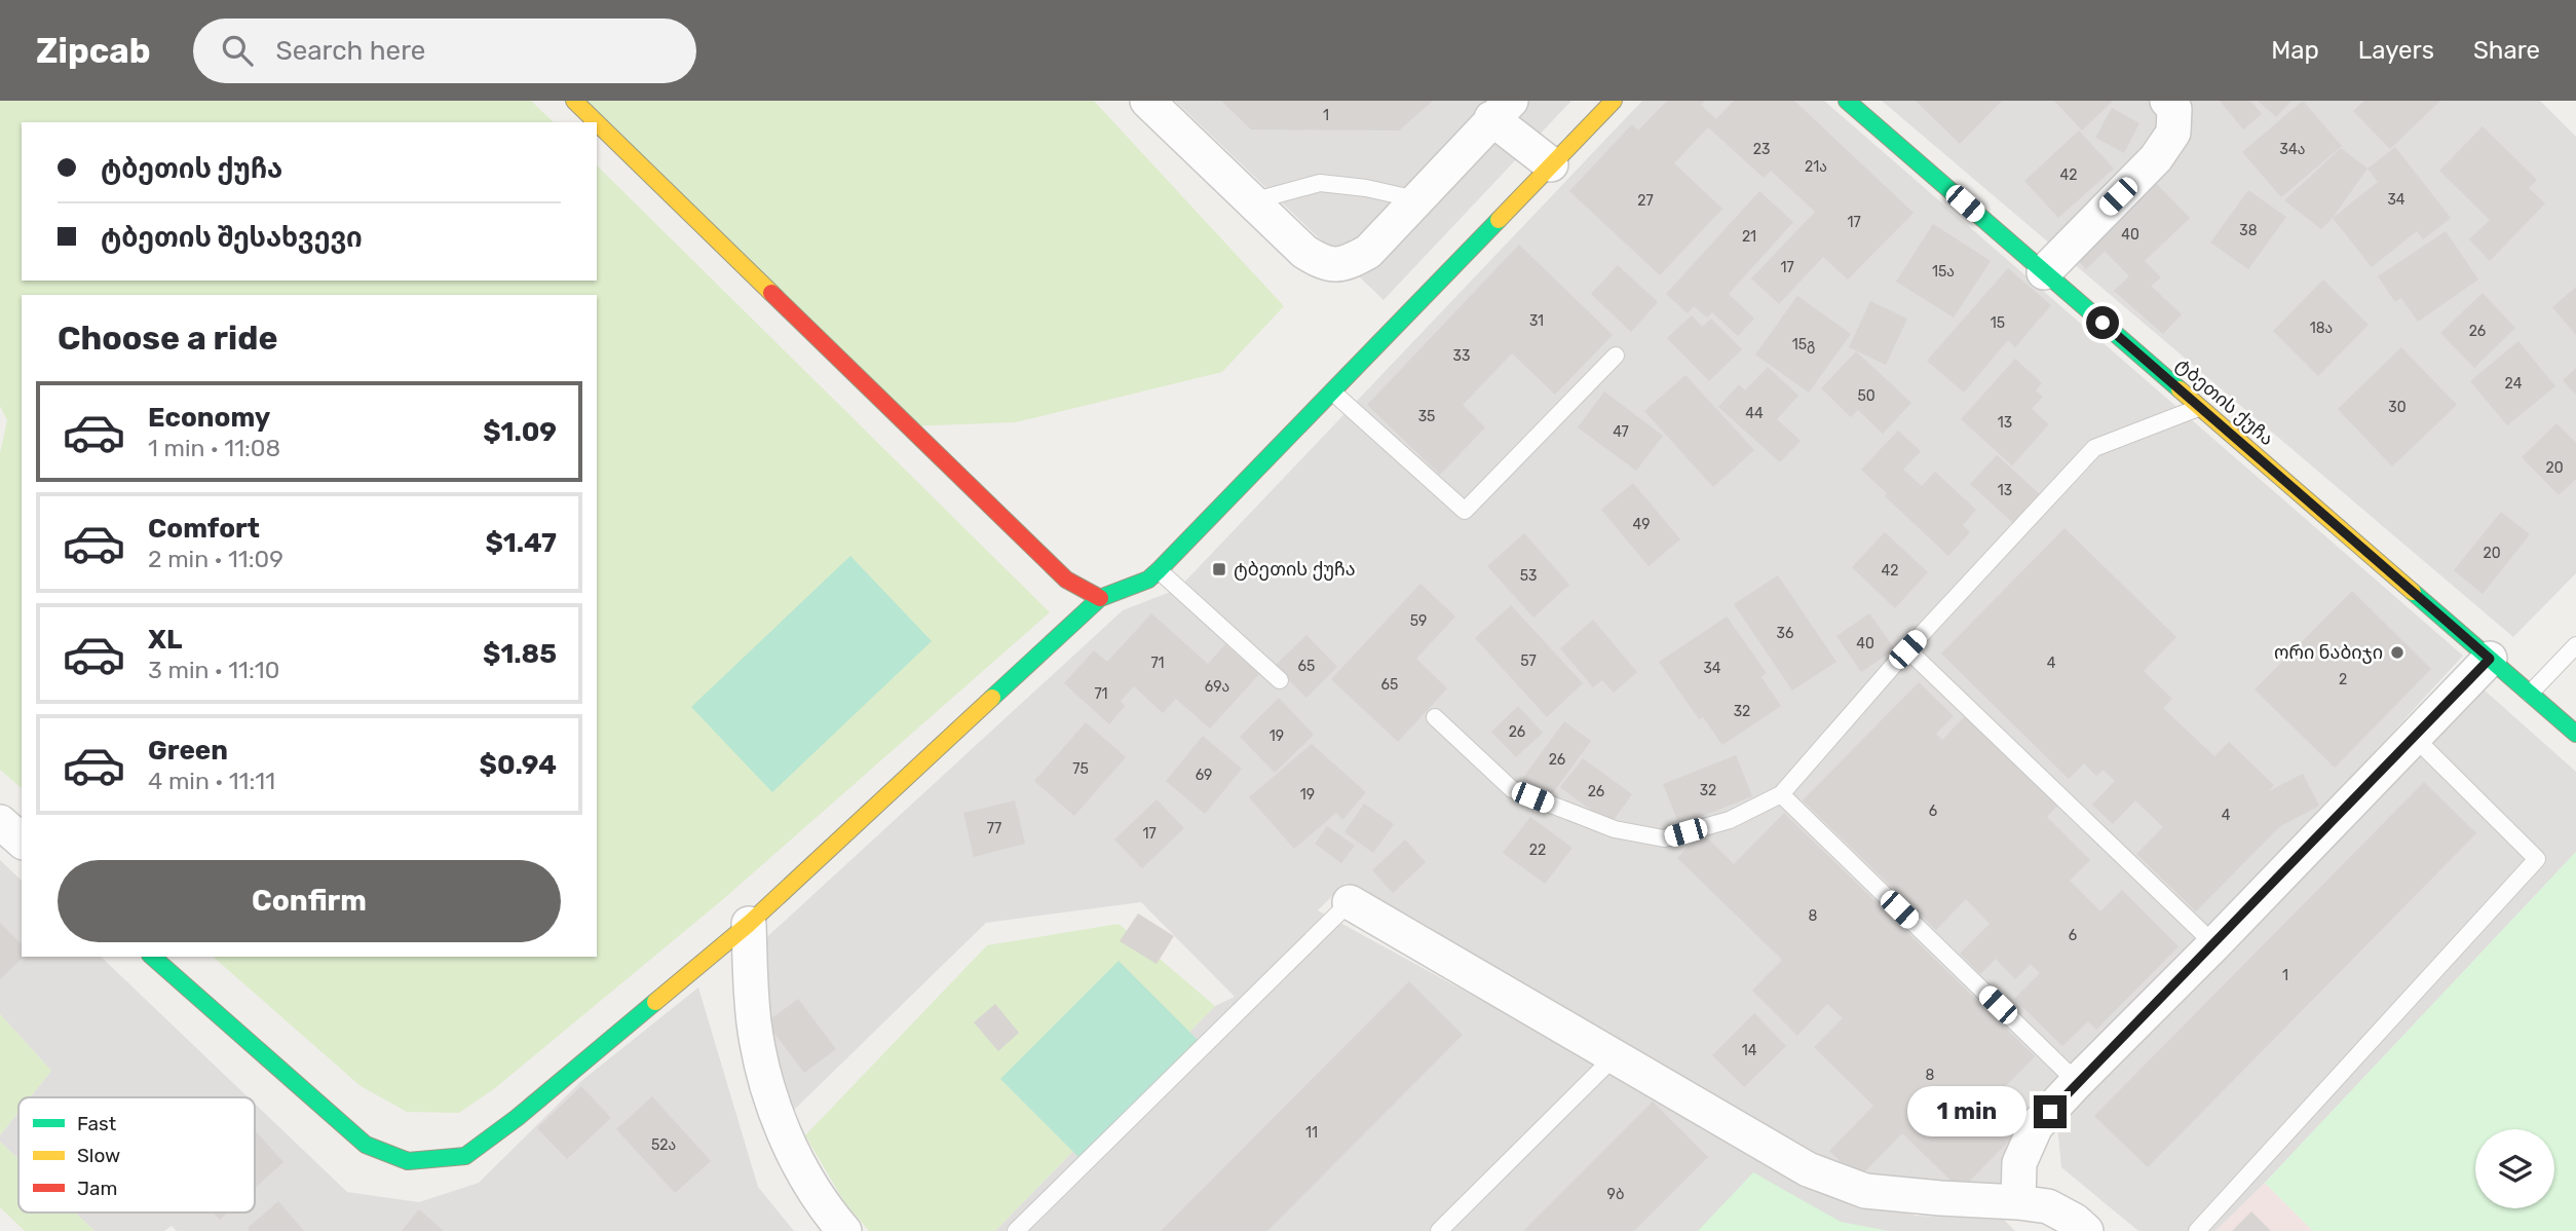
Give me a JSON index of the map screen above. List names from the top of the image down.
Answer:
{
  "streets": {
    "street": ["ტბეთის ქუჩა"]
  },
  "places": {
    "transit": ["ტბეთის ქუჩა"],
    "other": ["ორი ნაბიჯი"]
  },
  "house_numbers": [
    "1",
    "23",
    "34ა",
    "21ა",
    "42",
    "34",
    "27",
    "17",
    "38",
    "40",
    "21",
    "17",
    "15ა",
    "31",
    "15",
    "18ა",
    "26",
    "15გ",
    "33",
    "24",
    "50",
    "30",
    "44",
    "35",
    "13",
    "47",
    "20",
    "13",
    "49",
    "20",
    "42",
    "53",
    "59",
    "36",
    "40",
    "57",
    "71",
    "4",
    "65",
    "34",
    "2",
    "65",
    "69ა",
    "71",
    "32",
    "26",
    "19",
    "26",
    "75",
    "69",
    "32",
    "26",
    "19",
    "6",
    "4",
    "77",
    "17",
    "22",
    "8",
    "6",
    "1",
    "14",
    "8",
    "11",
    "52ა",
    "9ბ"
  ],
  "legend": ["Fast", "Slow", "Jam"],
  "page": {
    "header": "Zipcab",
    "search": "Search here",
    "nav": ["Map", "Layers", "Share"],
    "banner": ["ტბეთის ქუჩა", "ტბეთის შესახვევი"],
    "heading": "Choose a ride",
    "list": [
      {
        "name": "Economy",
        "note": "1 min · 11:08",
        "value": "$1.09"
      },
      {
        "name": "Comfort",
        "note": "2 min · 11:09",
        "value": "$1.47"
      },
      {
        "name": "XL",
        "note": "3 min · 11:10",
        "value": "$1.85"
      },
      {
        "name": "Green",
        "note": "4 min · 11:11",
        "value": "$0.94"
      }
    ],
    "buttons": "Confirm",
    "bubble": "1 min"
  }
}
